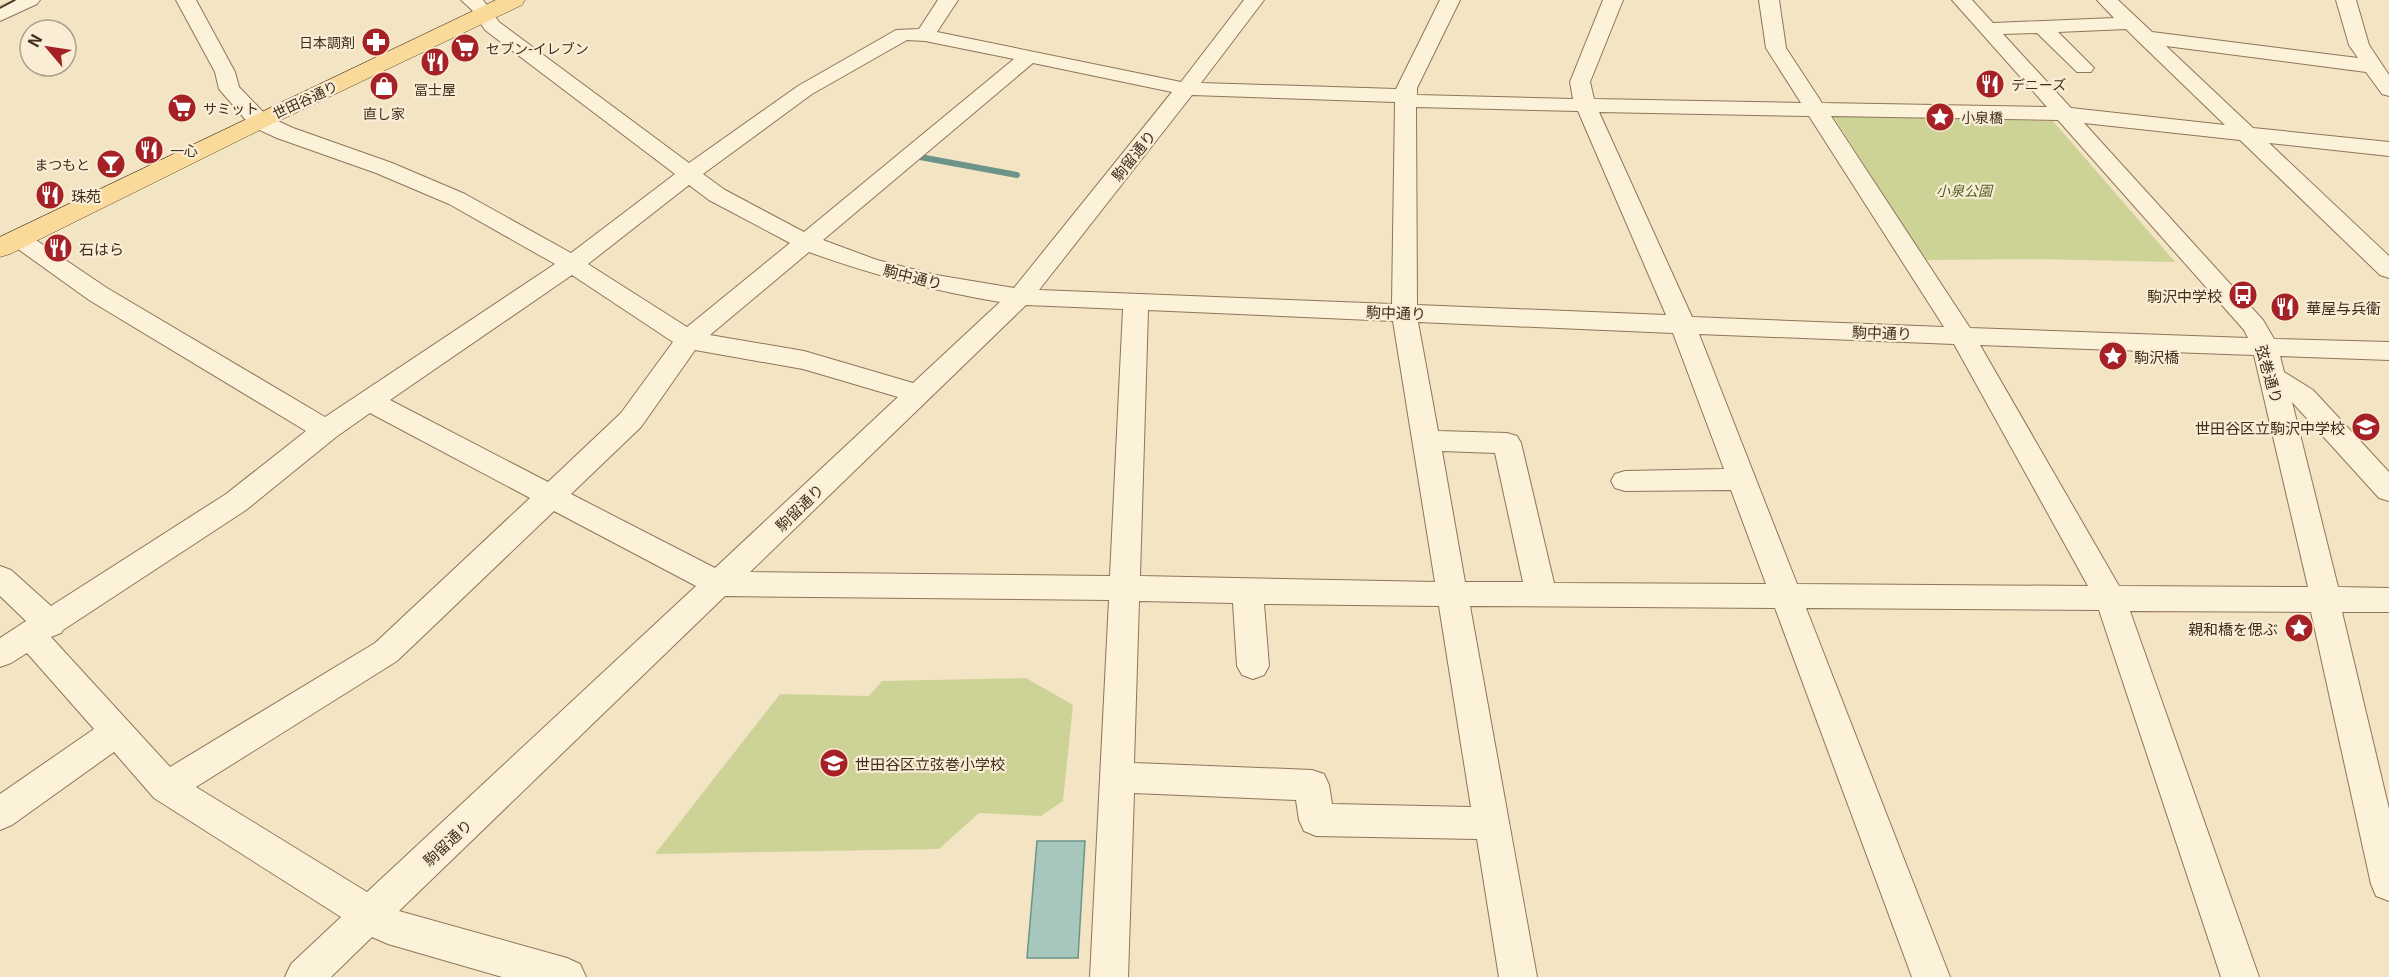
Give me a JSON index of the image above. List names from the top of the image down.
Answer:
{
  "streets": {
    "main road": ["世田谷通り"],
    "street": ["駒留通り", "駒中通り", "弦巻通り"]
  },
  "crossings": [
    ["世田谷通り", "駒中通り"],
    ["駒留通り", "駒中通り"],
    ["駒中通り", "弦巻通り"]
  ],
  "parks": ["小泉公園"],
  "places": {
    "pharmacy": ["日本調剤"],
    "supermarket": ["セブン-イレブン", "サミット"],
    "restaurant": [
      "冨士屋",
      "デニーズ",
      "一心",
      "珠苑",
      "石はら",
      "華屋与兵衛"
    ],
    "shop": ["直し家"],
    "place": ["小泉橋", "駒沢橋", "親和橋を偲ぶ"],
    "bar": ["まつもと"],
    "bus stop": ["駒沢中学校"],
    "school or university": ["世田谷区立駒沢中学校", "世田谷区立弦巻小学校"]
  },
  "north": "top left"
}
